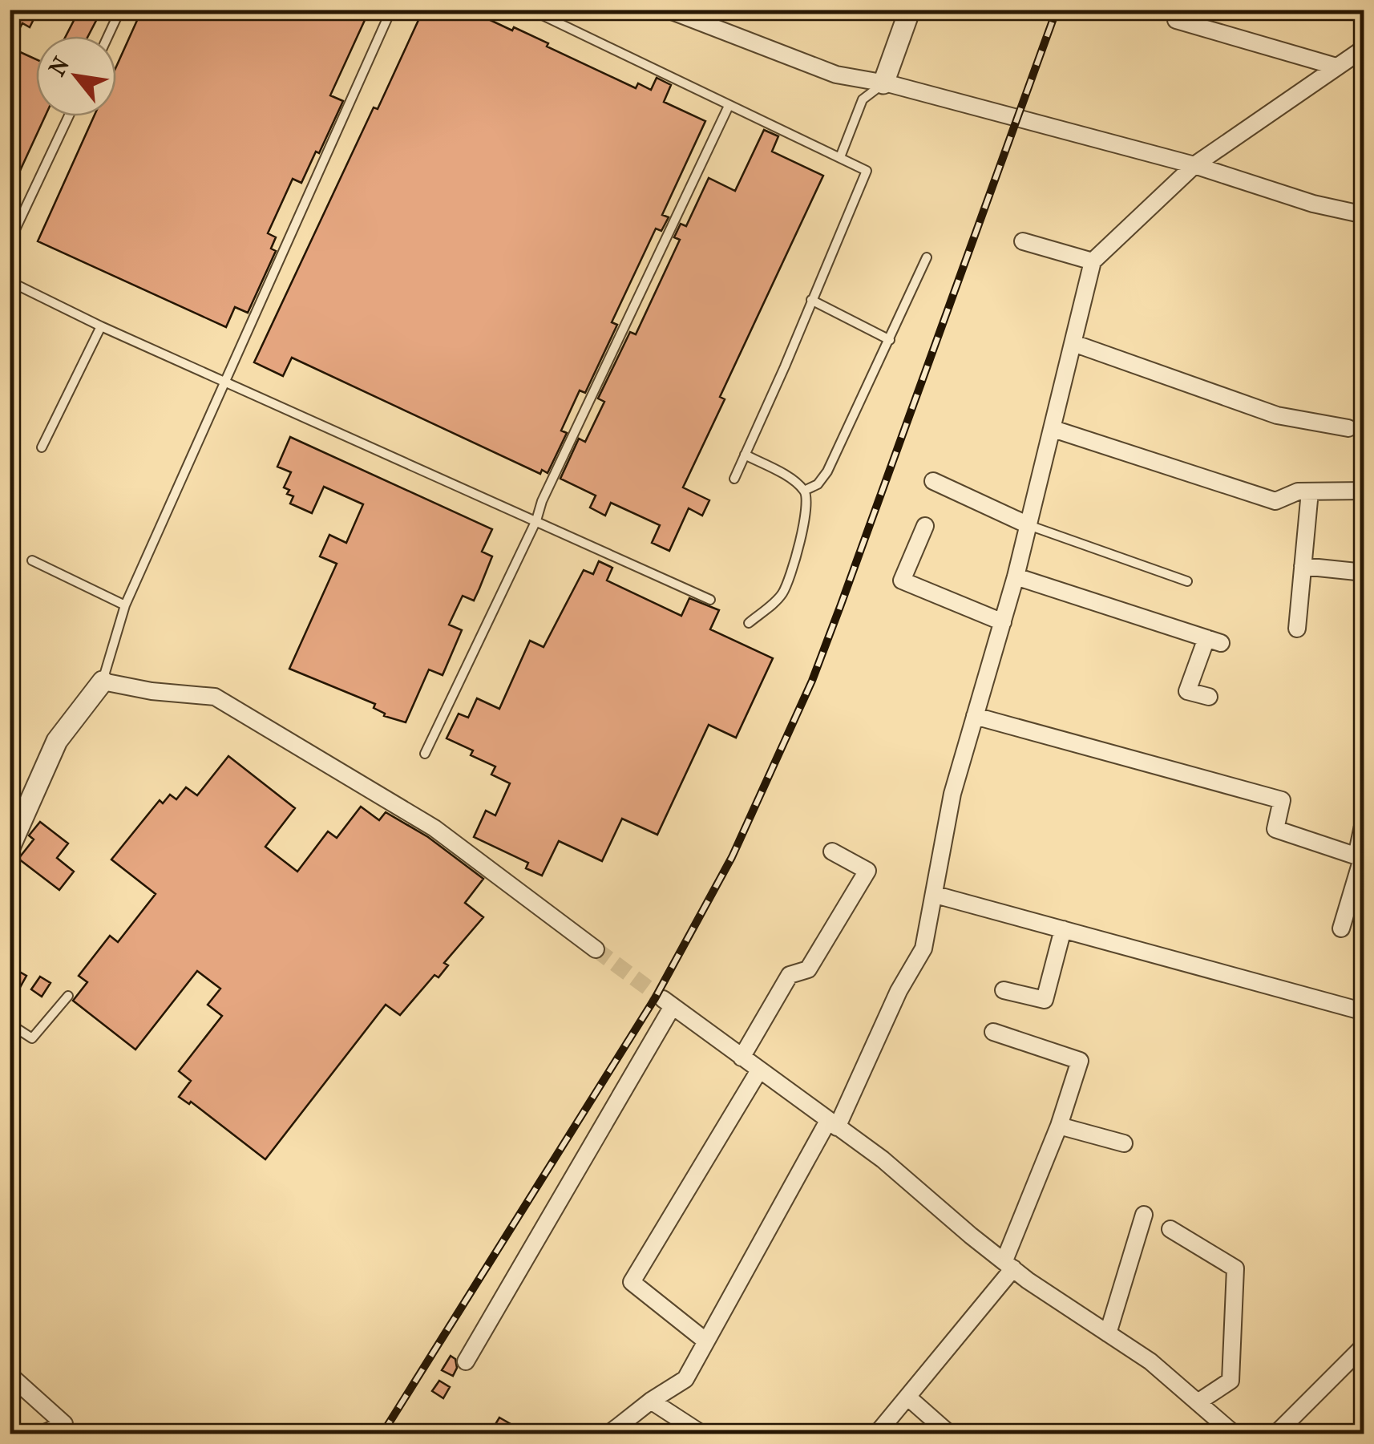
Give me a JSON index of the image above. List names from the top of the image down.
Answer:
{
  "north": "top left"
}
